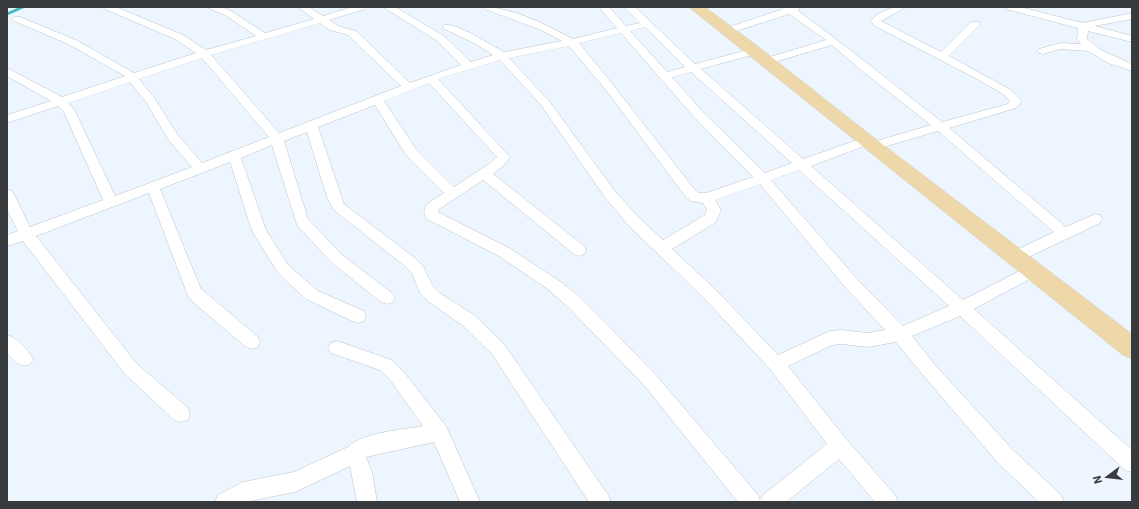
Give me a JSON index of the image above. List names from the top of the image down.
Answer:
{
  "north": "left"
}
